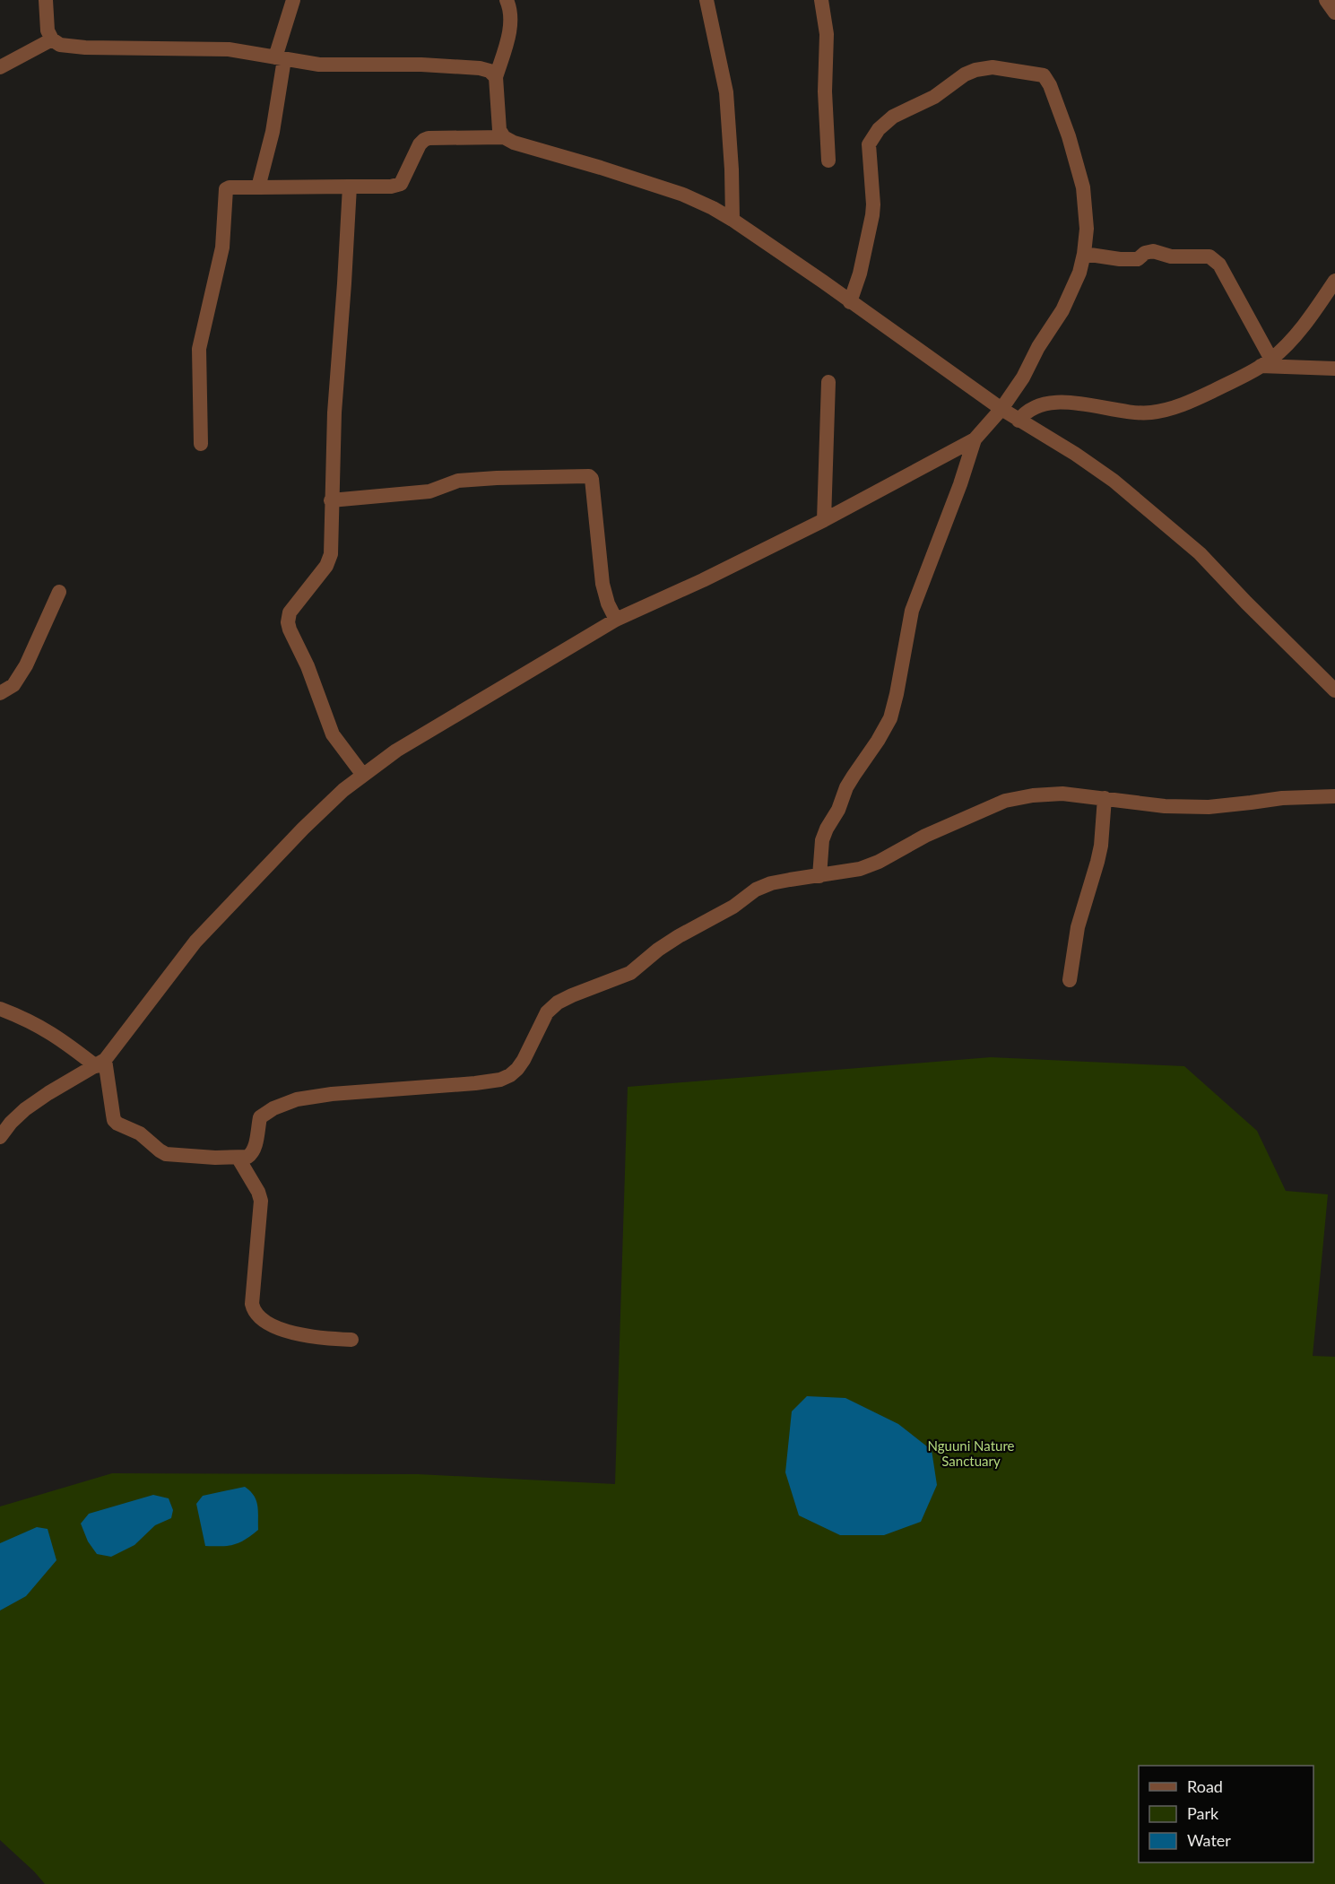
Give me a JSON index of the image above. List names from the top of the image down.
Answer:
{
  "parks": ["Nguuni Nature Sanctuary"],
  "legend": ["Road", "Park", "Water"]
}
